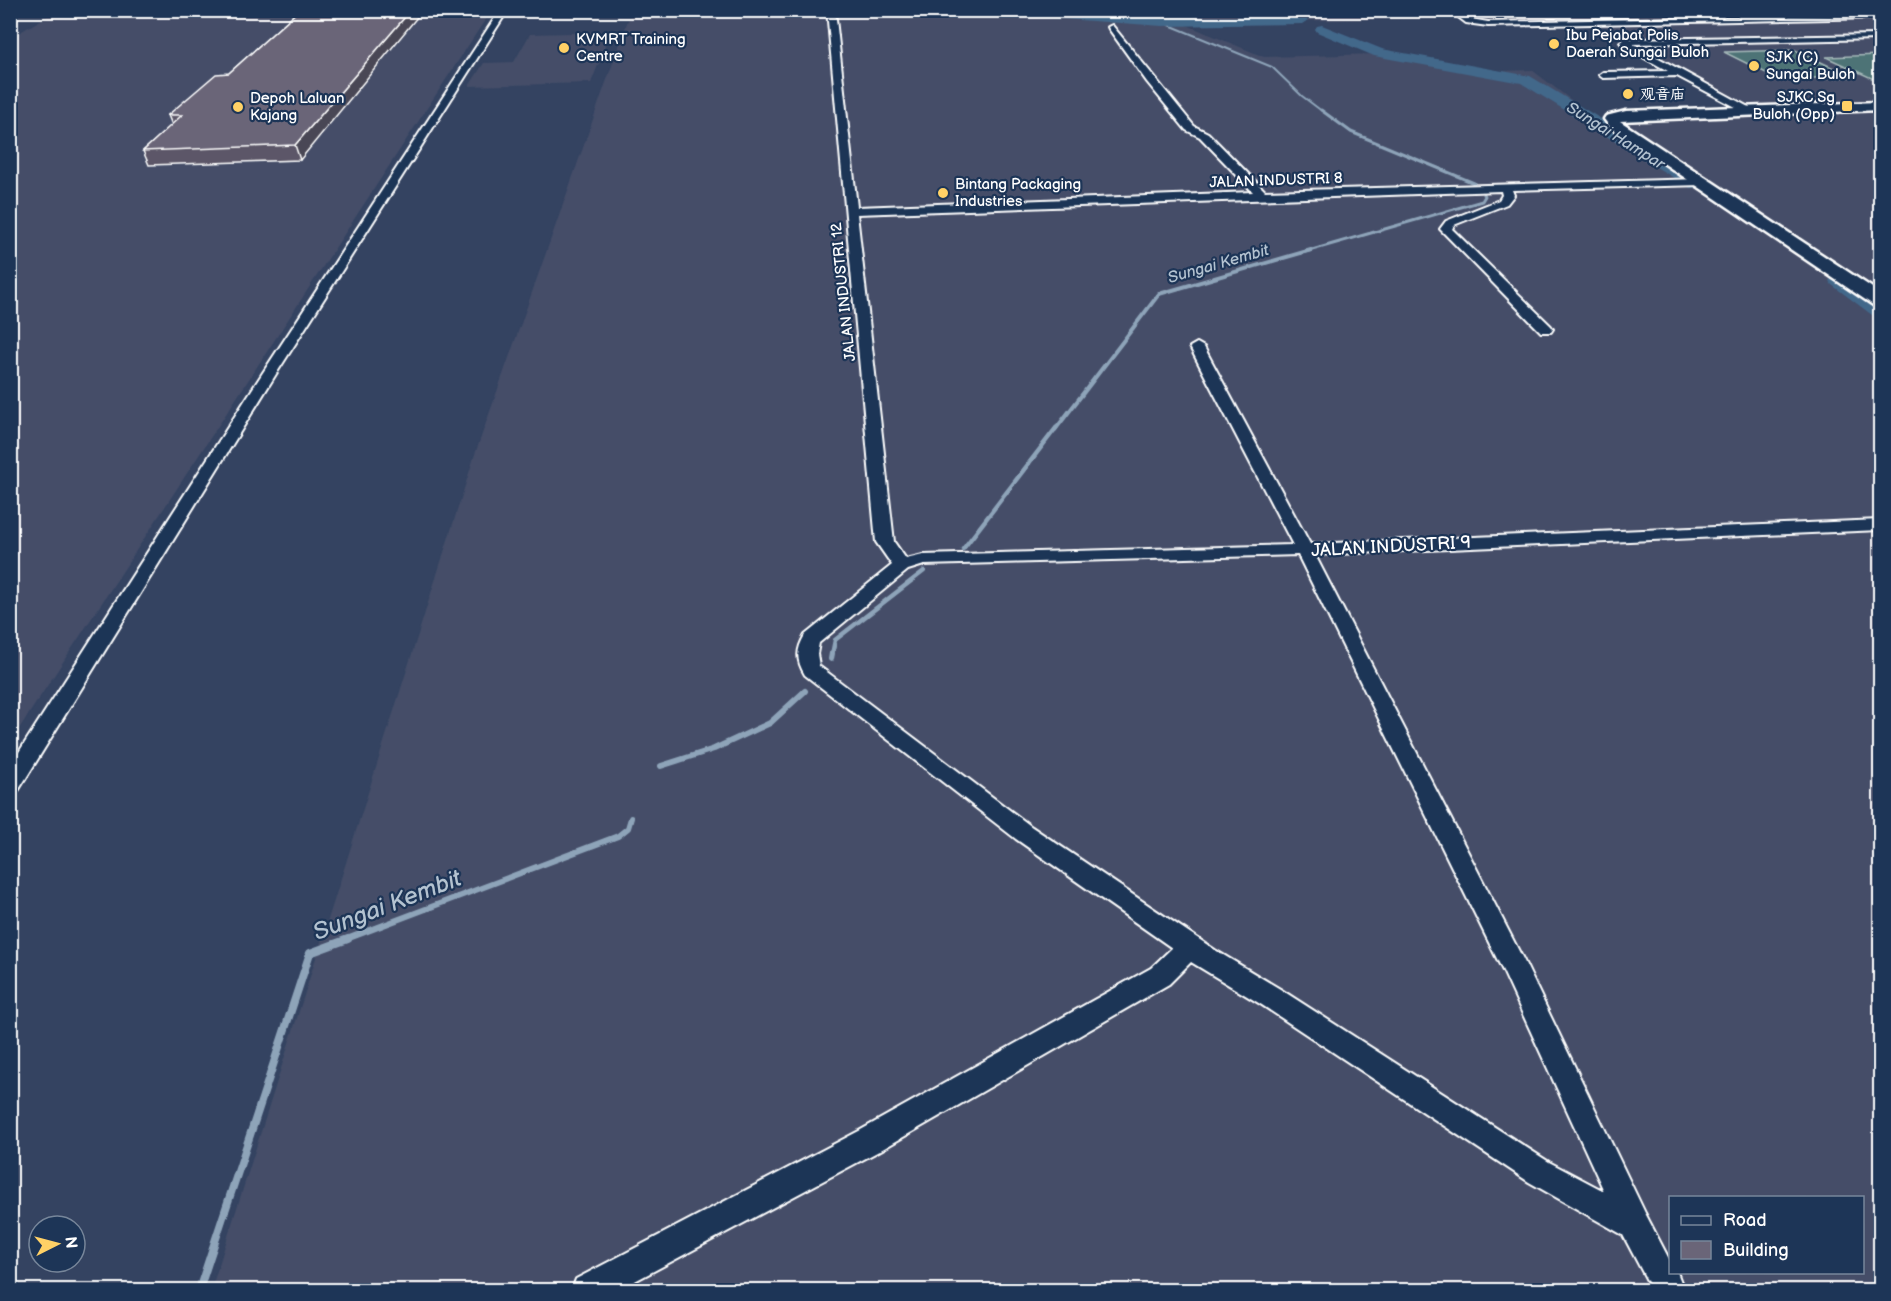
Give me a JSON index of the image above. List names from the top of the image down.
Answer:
{
  "streets": {
    "street": ["JALAN INDUSTRI 8", "JALAN INDUSTRI 12", "JALAN INDUSTRI 9"]
  },
  "crossings": [
    ["JALAN INDUSTRI 8", "JALAN INDUSTRI 12"],
    ["JALAN INDUSTRI 12", "JALAN INDUSTRI 9"]
  ],
  "water": ["Sungai Hampar", "Sungai Kembit"],
  "places": {
    "other": [
      "Ibu Pejabat Polis Daerah Sungai Buloh",
      "KVMRT Training Centre",
      "SJK (C) Sungai Buloh",
      "观音庙",
      "Depoh Laluan Kajang",
      "Bintang Packaging Industries"
    ],
    "transit": ["SJKC Sg Buloh (Opp)"]
  },
  "legend": ["Road", "Building"],
  "north": "right"
}
